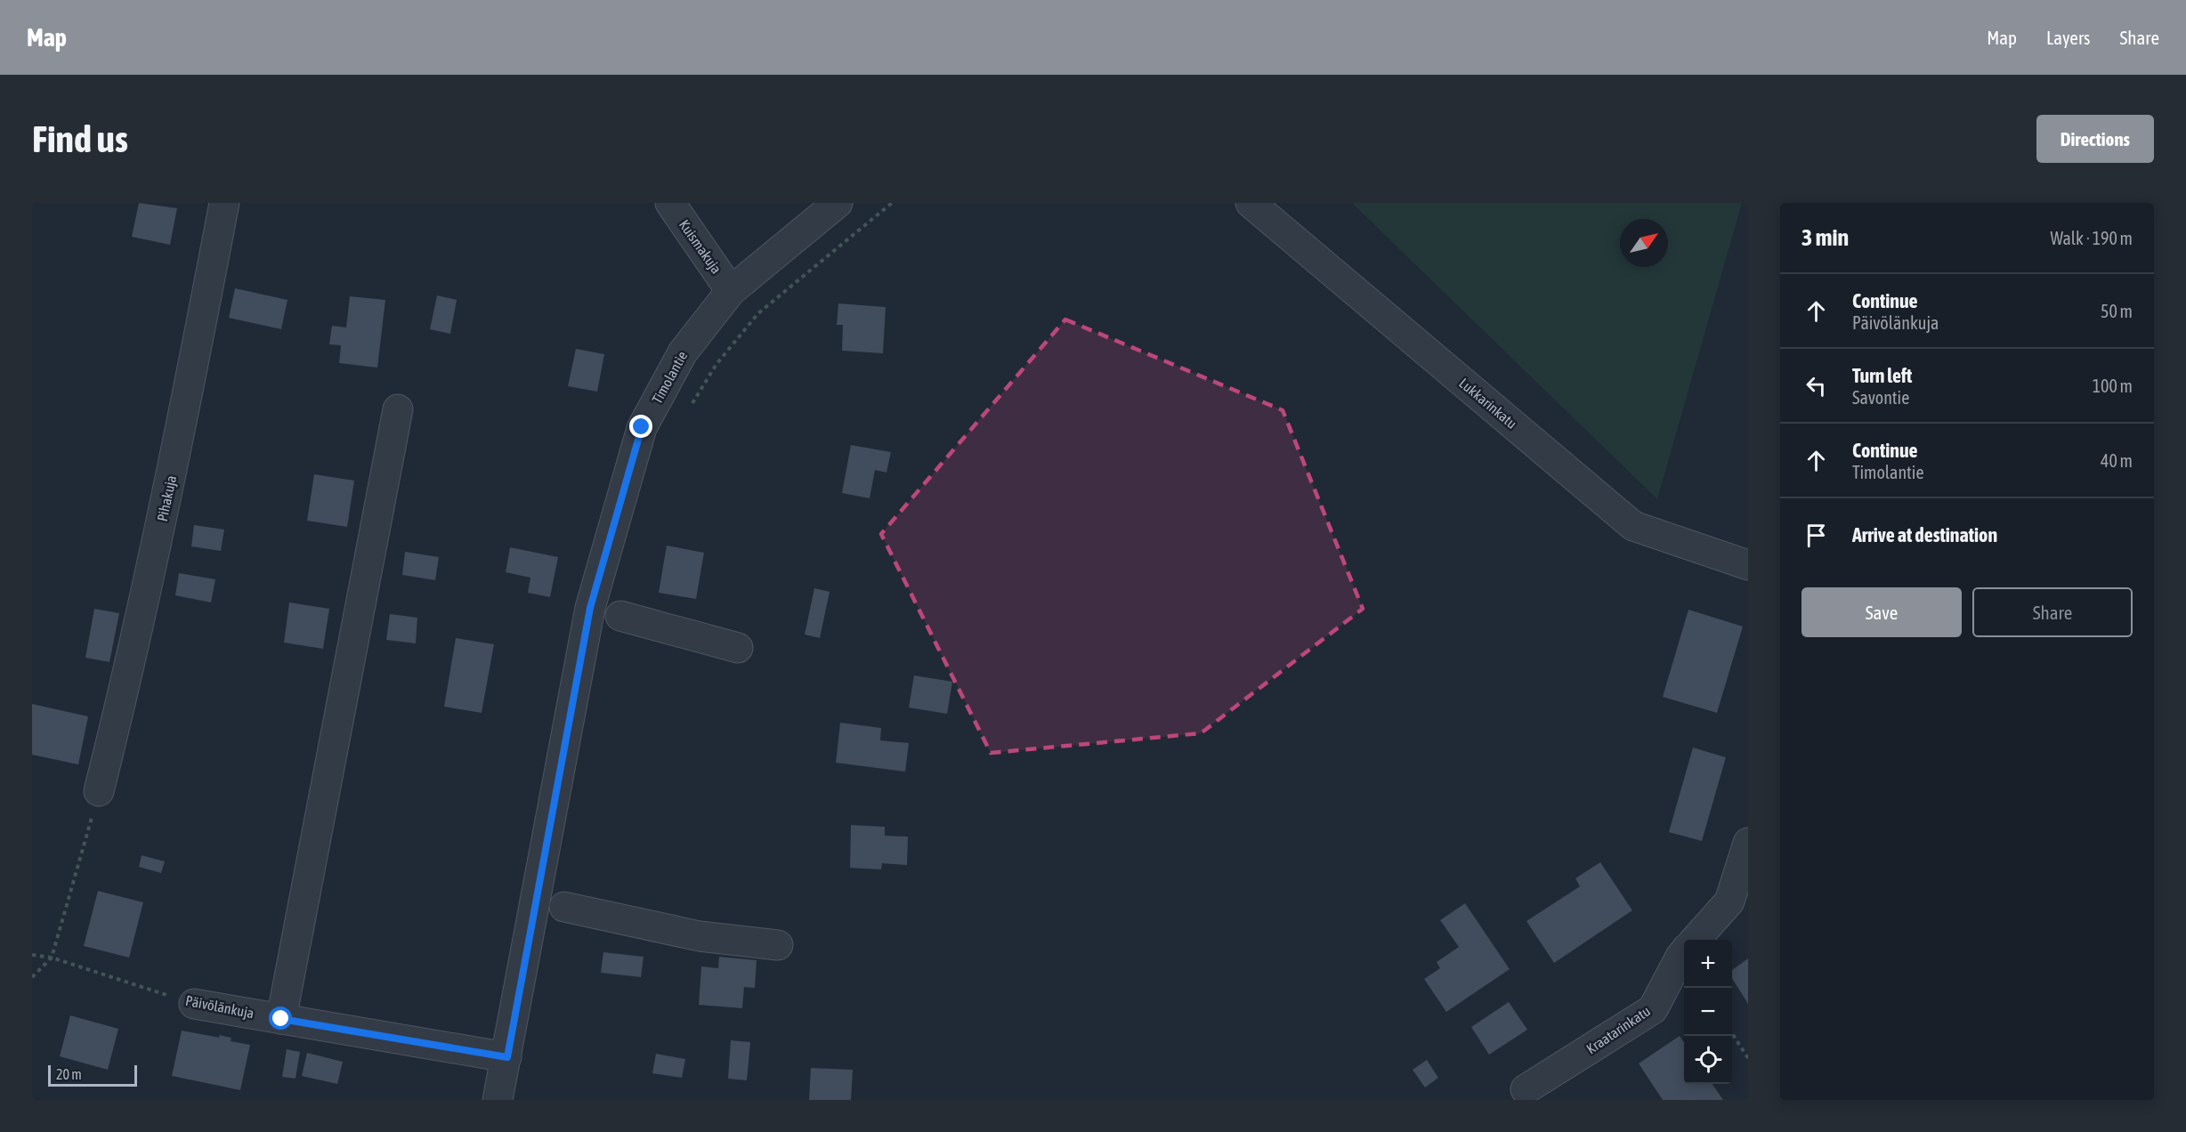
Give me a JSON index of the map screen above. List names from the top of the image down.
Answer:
{
  "streets": {
    "street": [
      "Kuismakuja",
      "Timolantie",
      "Lukkarinkatu",
      "Pihakuja",
      "Päivölänkuja",
      "Kraatarinkatu"
    ]
  },
  "crossings": [
    ["Kuismakuja", "Timolantie"],
    ["Timolantie", "Päivölänkuja"]
  ],
  "scale_bar": "20 m",
  "north": "top right",
  "page": {
    "header": "Map",
    "nav": ["Map", "Layers", "Share"],
    "buttons": [
      "Directions",
      ["Save", "Share"]
    ],
    "title": "Find us",
    "heading": ["3 min", "Walk · 190 m"],
    "list": [
      ["Continue", "Päivölänkuja", "50 m"],
      ["Turn left", "Savontie", "100 m"],
      ["Continue", "Timolantie", "40 m"],
      "Arrive at destination"
    ],
    "map_buttons": ["+", "−"],
    "scale": "20 m"
  }
}
